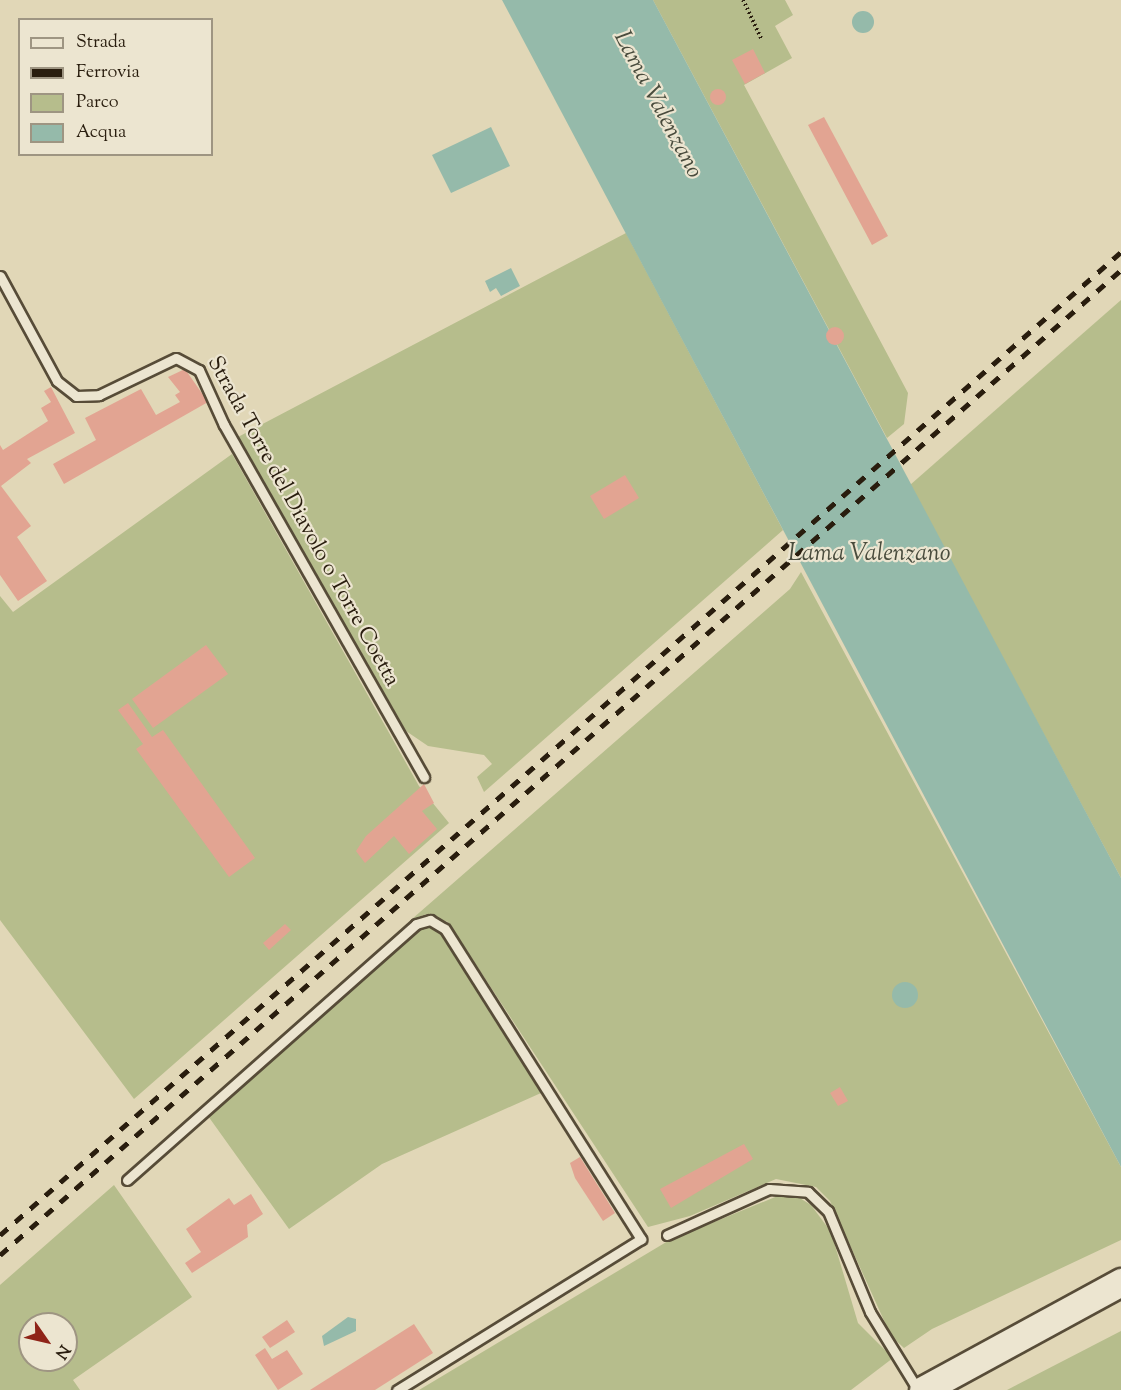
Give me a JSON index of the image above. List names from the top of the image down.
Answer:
{
  "streets": {
    "lane": ["Strada Torre del Diavolo o Torre Coetta"]
  },
  "water": ["Lama Valenzano"],
  "legend": [
    "Strada",
    "Ferrovia",
    "Parco",
    "Acqua"
  ],
  "north": "bottom right"
}
